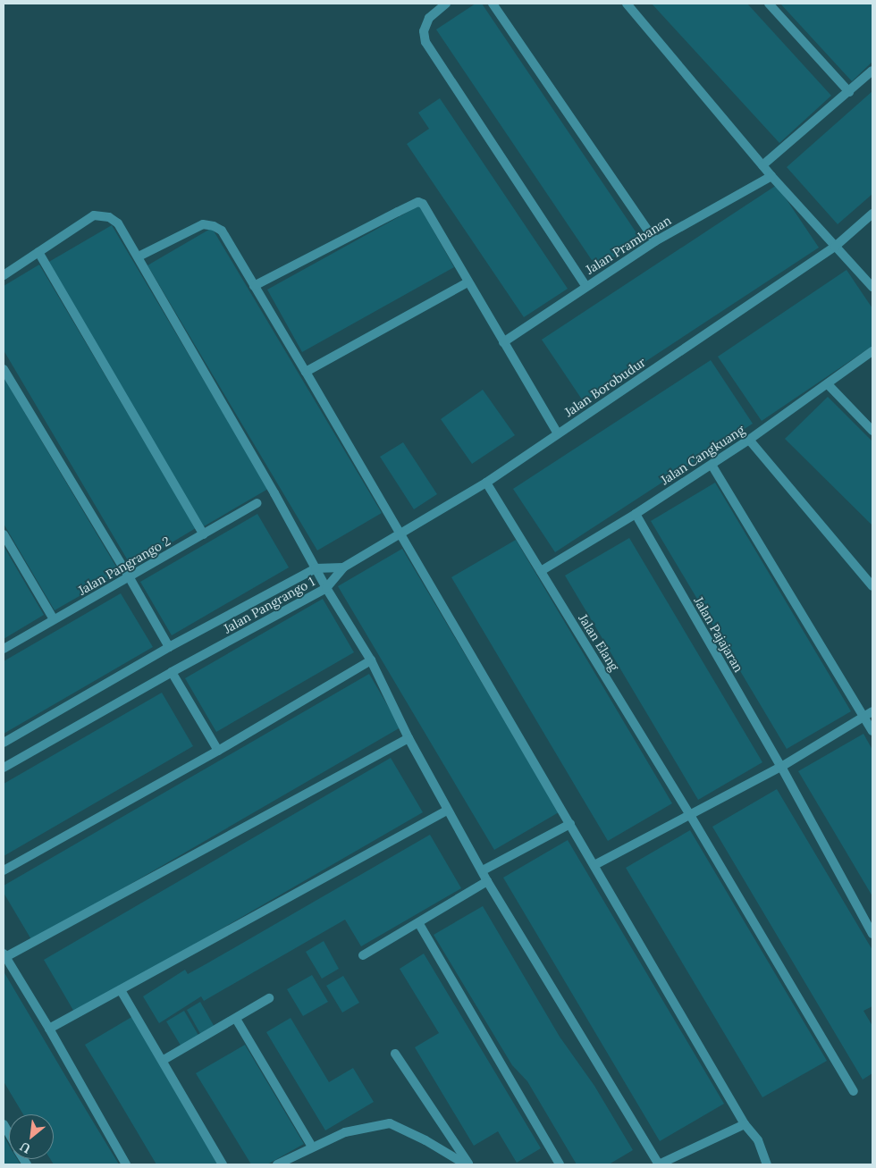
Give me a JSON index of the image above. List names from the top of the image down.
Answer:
{
  "streets": {
    "street": [
      "Jalan Prambanan",
      "Jalan Borobudur",
      "Jalan Cangkuang",
      "Jalan Pangrango 2",
      "Jalan Pangrango 1",
      "Jalan Pajajaran",
      "Jalan Elang"
    ]
  },
  "crossings": [
    ["Jalan Borobudur", "Jalan Pangrango 1"],
    ["Jalan Borobudur", "Jalan Elang"],
    ["Jalan Cangkuang", "Jalan Pajajaran"],
    ["Jalan Cangkuang", "Jalan Elang"]
  ],
  "north": "bottom left"
}
